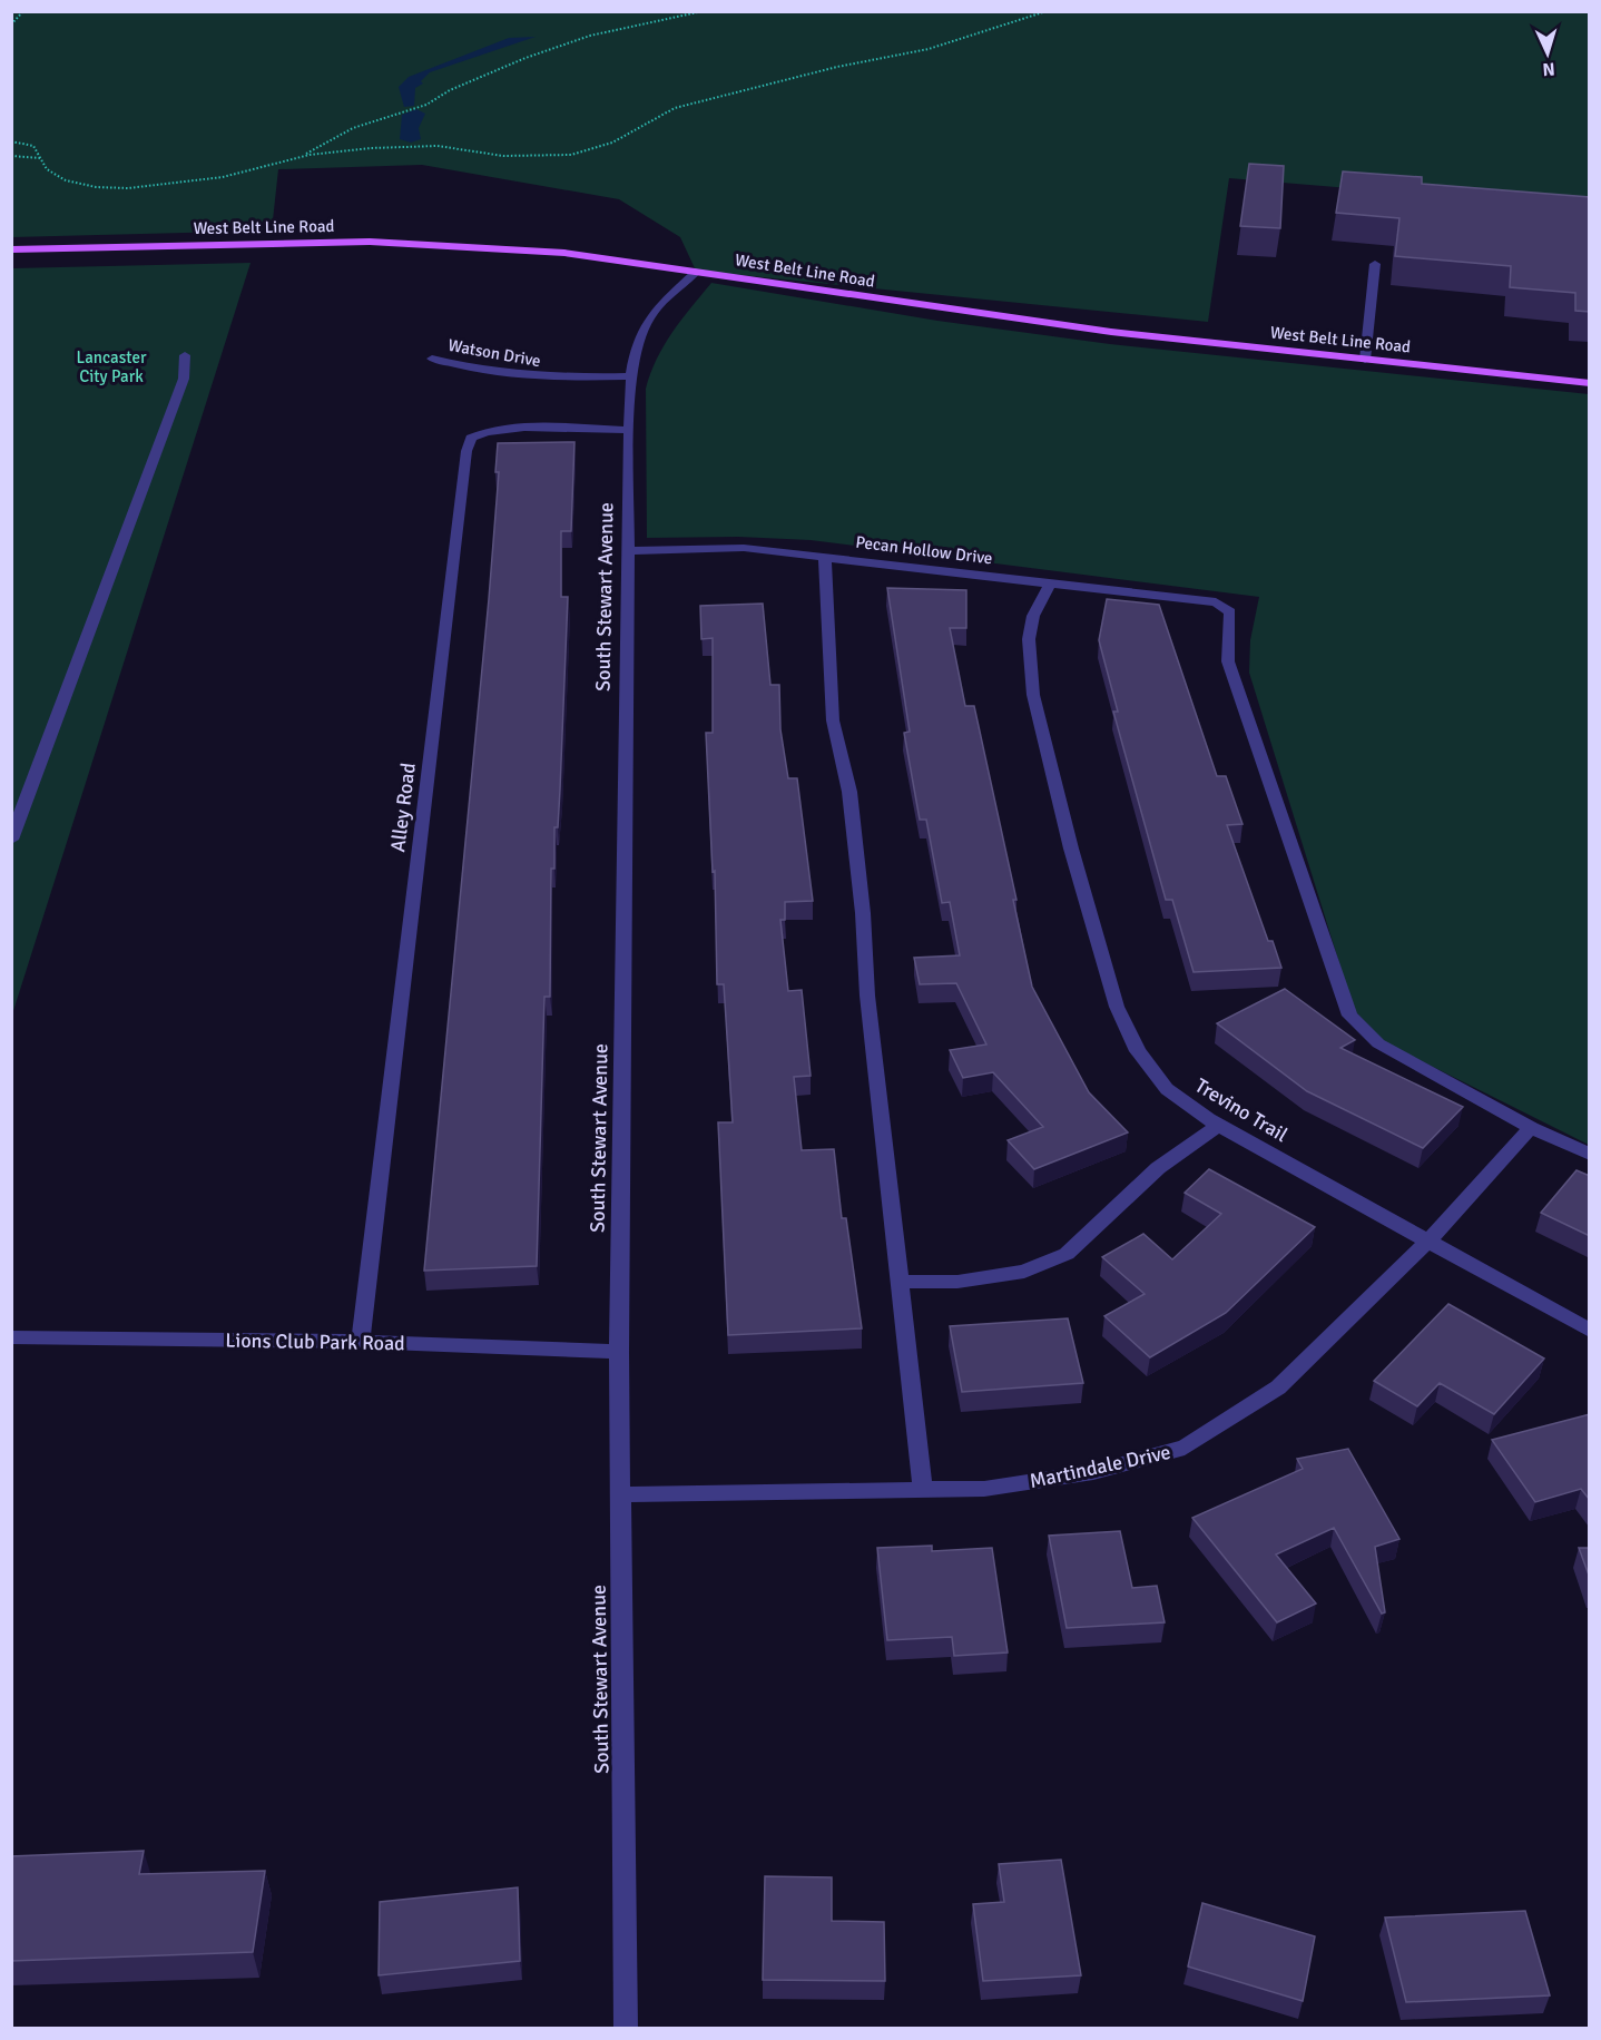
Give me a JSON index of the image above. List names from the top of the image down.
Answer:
{
  "streets": {
    "main road": ["West Belt Line Road"],
    "street": [
      "Watson Drive",
      "Pecan Hollow Drive",
      "South Stewart Avenue",
      "Alley Road",
      "Trevino Trail",
      "Lions Club Park Road",
      "Martindale Drive"
    ]
  },
  "crossings": [
    ["West Belt Line Road", "South Stewart Avenue"],
    ["Watson Drive", "South Stewart Avenue"],
    ["Pecan Hollow Drive", "South Stewart Avenue"],
    ["Pecan Hollow Drive", "Trevino Trail"],
    ["Pecan Hollow Drive", "Martindale Drive"],
    ["South Stewart Avenue", "Alley Road"],
    ["South Stewart Avenue", "Lions Club Park Road"],
    ["South Stewart Avenue", "Martindale Drive"],
    ["Alley Road", "Lions Club Park Road"],
    ["Trevino Trail", "Martindale Drive"]
  ],
  "parks": ["Lancaster City Park"],
  "north": "bottom"
}
